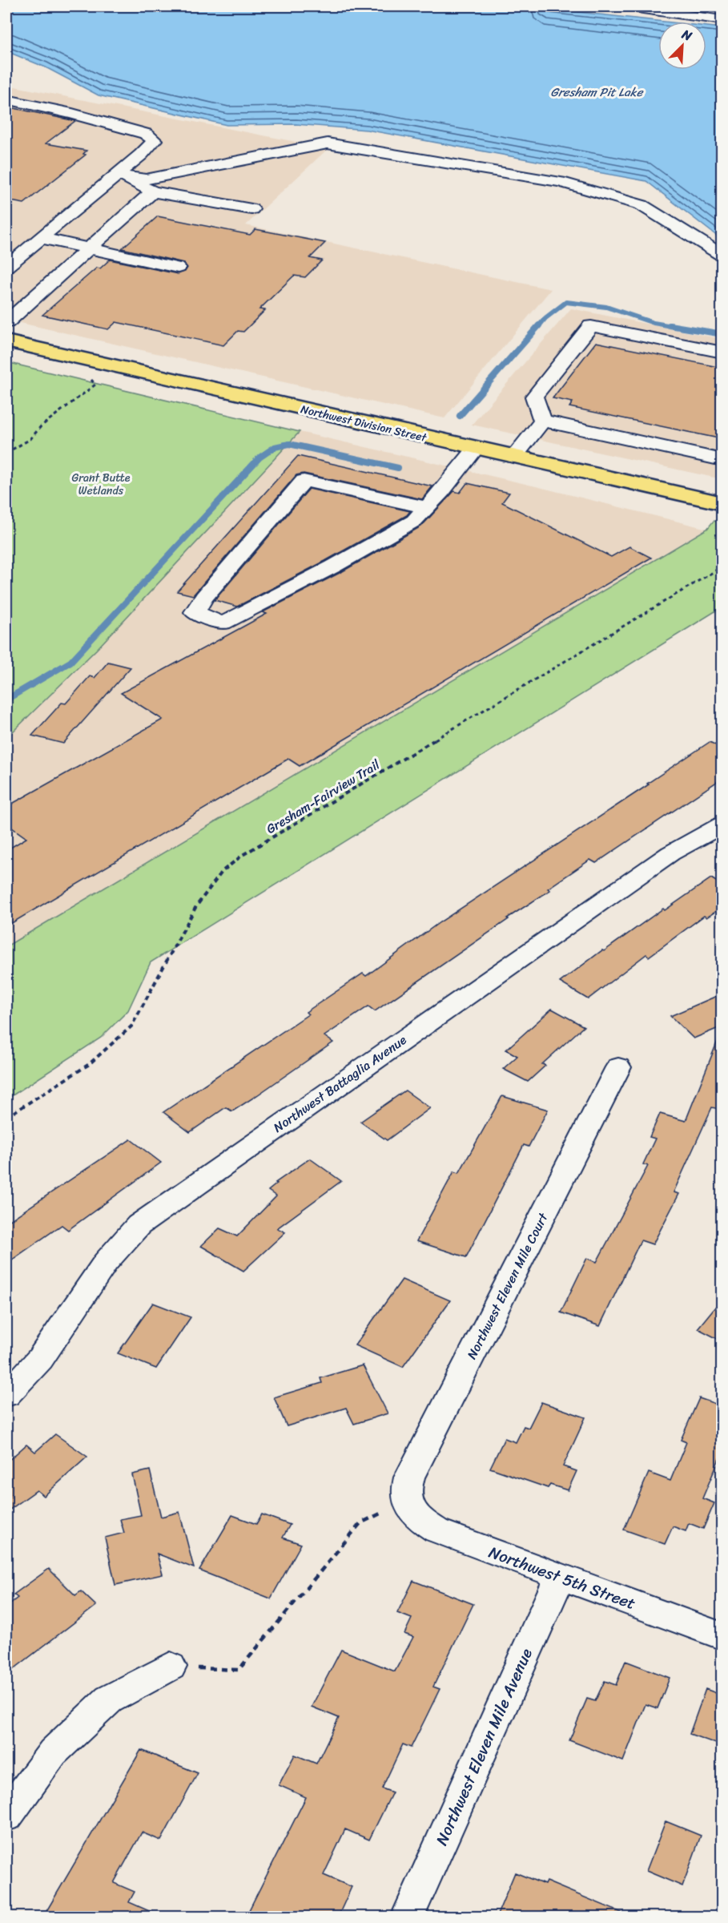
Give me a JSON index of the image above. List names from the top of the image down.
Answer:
{
  "streets": {
    "main road": ["Northwest Division Street"],
    "street": [
      "Northwest Battaglia Avenue",
      "Northwest Eleven Mile Court",
      "Northwest 5th Street",
      "Northwest Eleven Mile Avenue"
    ],
    "path": ["Gresham-Fairview Trail"]
  },
  "crossings": [
    ["Northwest Eleven Mile Court", "Northwest 5th Street"],
    ["Northwest 5th Street", "Northwest Eleven Mile Avenue"]
  ],
  "water": ["Gresham Pit Lake"],
  "parks": ["Grant Butte Wetlands"],
  "north": "top right"
}
